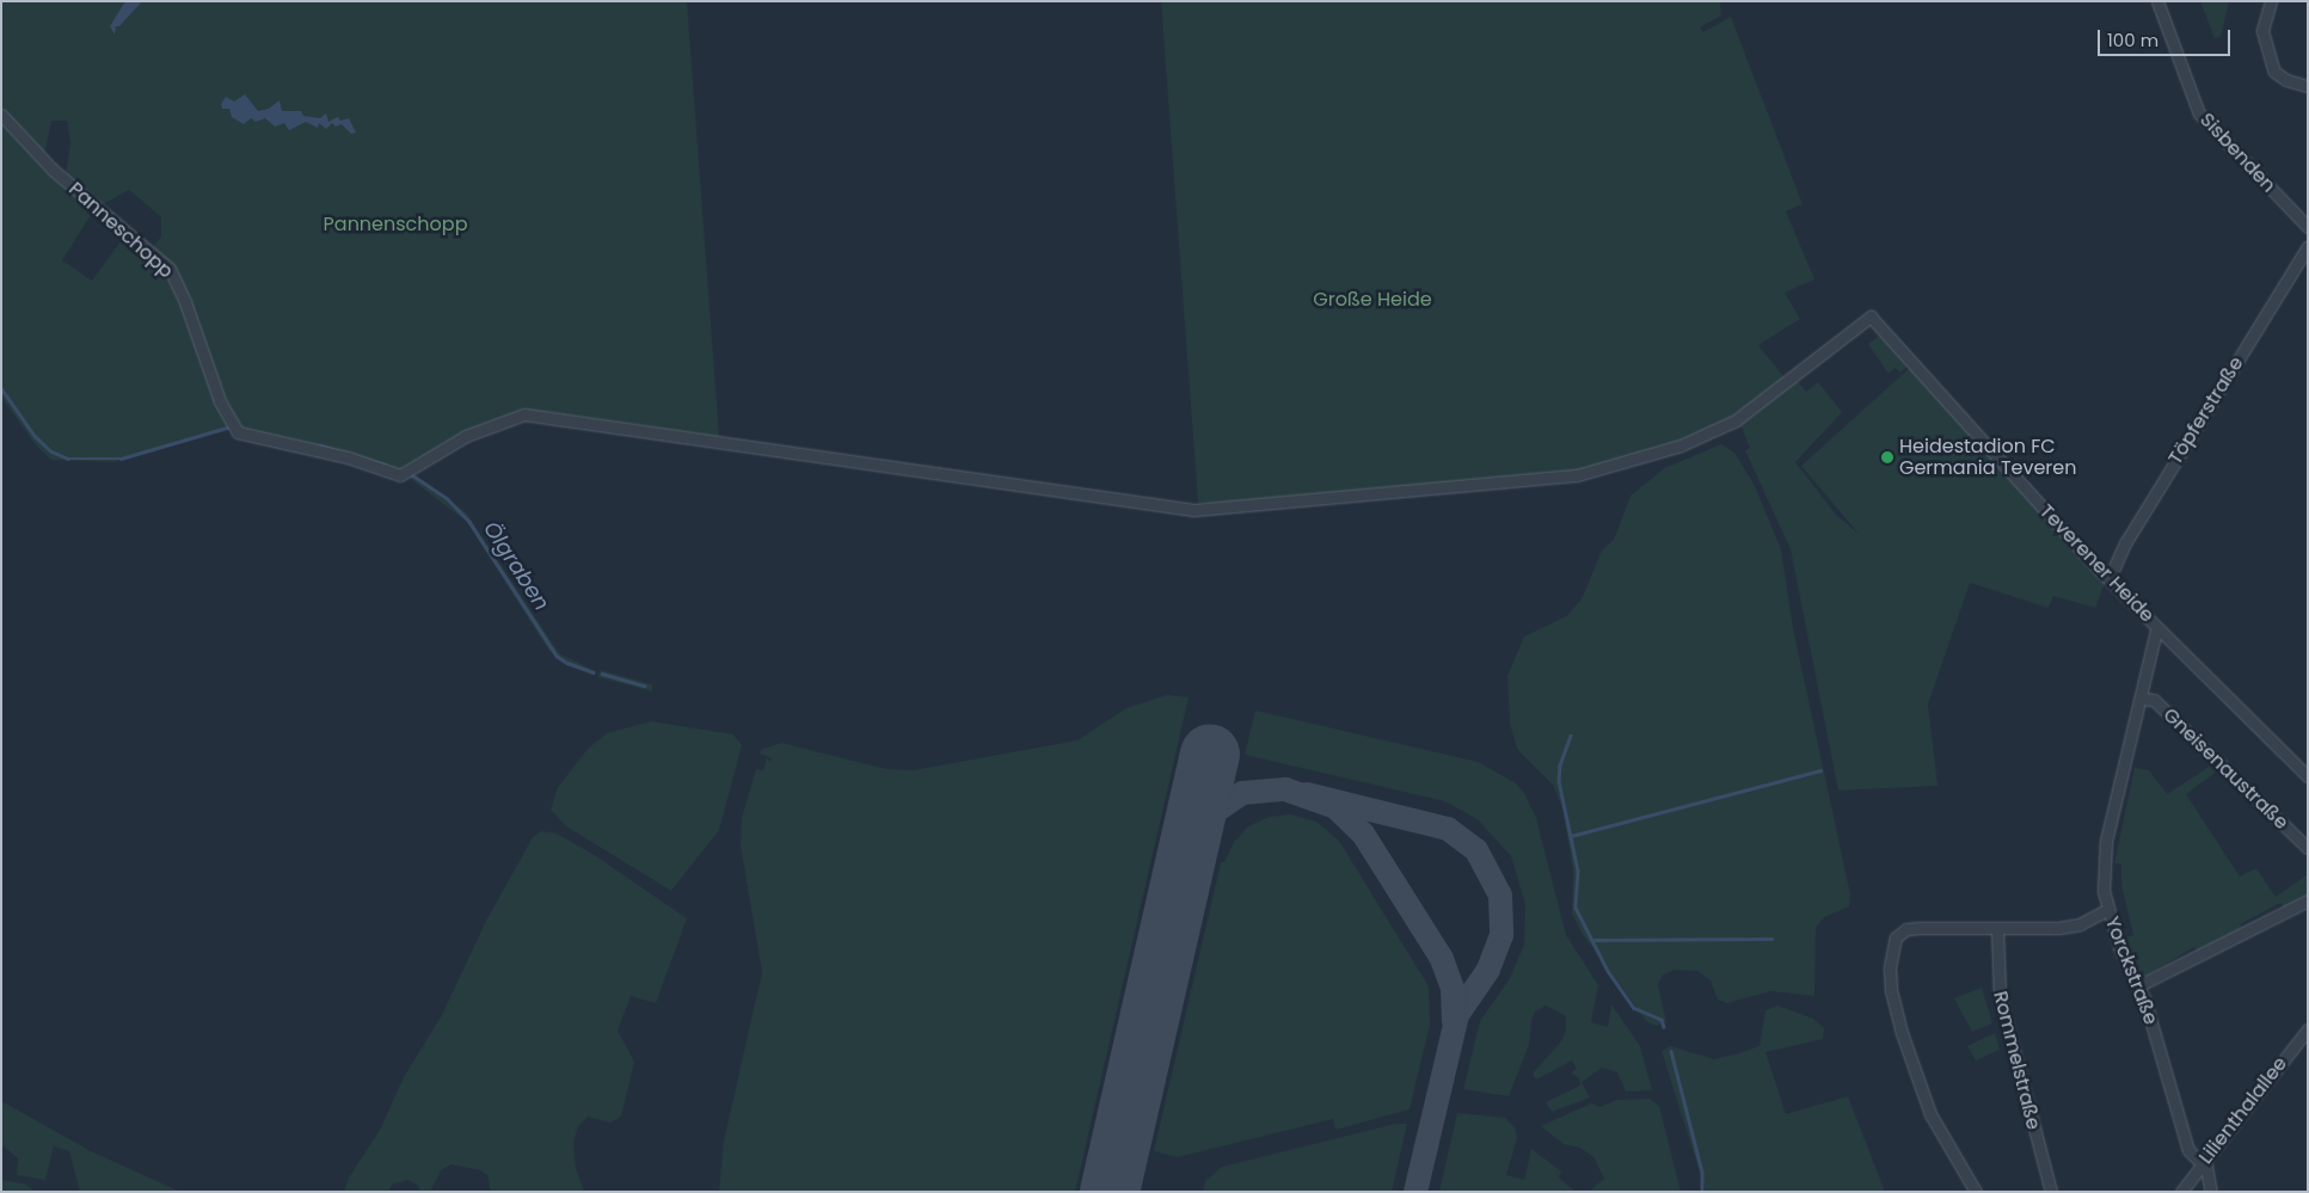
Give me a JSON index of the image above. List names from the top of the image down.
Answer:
{
  "streets": {
    "street": [
      "Sisbenden",
      "Panneschopp",
      "Töpferstraße",
      "Teverener Heide",
      "Gneisenaustraße",
      "Yorckstraße",
      "Rommelstraße",
      "Lilienthalallee"
    ]
  },
  "crossings": [
    ["Panneschopp", "Teverener Heide"],
    ["Töpferstraße", "Teverener Heide"],
    ["Gneisenaustraße", "Yorckstraße"],
    ["Yorckstraße", "Lilienthalallee"]
  ],
  "water": ["Ölgraben"],
  "parks": ["Pannenschopp", "Große Heide"],
  "places": ["Heidestadion FC Germania Teveren"],
  "scale_bar": "100 m"
}
